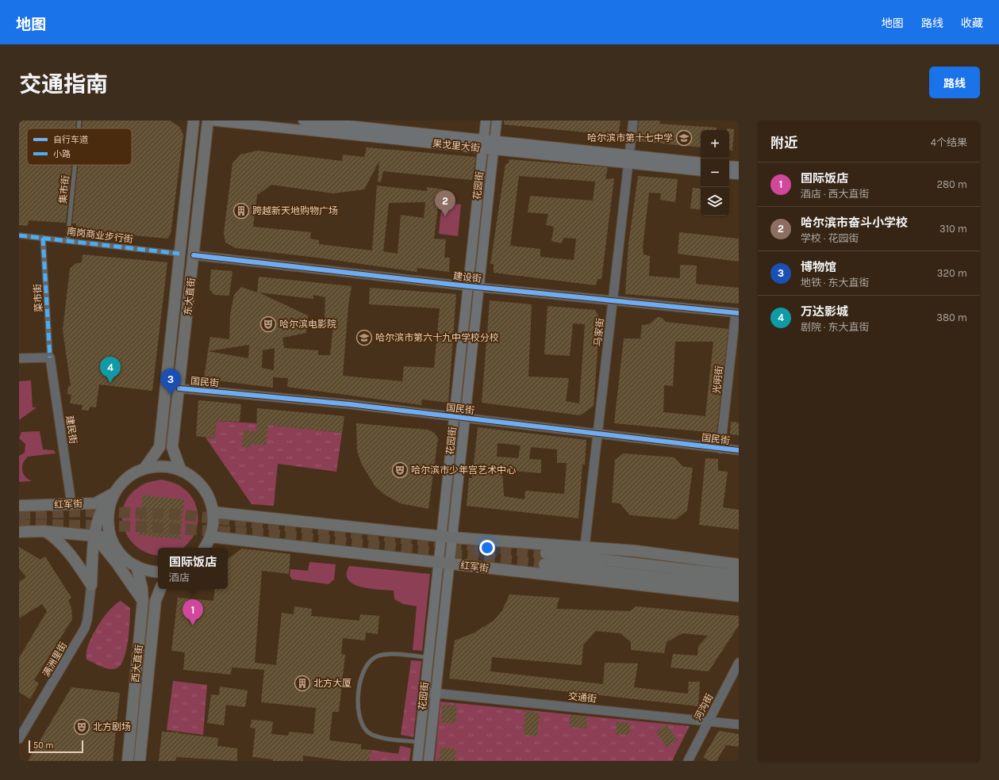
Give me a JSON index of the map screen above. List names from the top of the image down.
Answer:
{
  "streets": {
    "main road": [
      "果戈里大街",
      "花园街",
      "东大直街",
      "红军街",
      "西大直街"
    ],
    "street": [
      "南岗商业步行街",
      "建设街",
      "菜市街",
      "马家街",
      "光明街",
      "国民街",
      "建民街",
      "满洲里街",
      "交通街",
      "河沟街"
    ],
    "lane": ["集市街"]
  },
  "crossings": [
    ["果戈里大街", "花园街"],
    ["果戈里大街", "东大直街"],
    ["果戈里大街", "马家街"],
    ["花园街", "建设街"],
    ["花园街", "国民街"],
    ["花园街", "红军街"],
    ["花园街", "交通街"],
    ["集市街", "南岗商业步行街"],
    ["南岗商业步行街", "东大直街"],
    ["南岗商业步行街", "菜市街"],
    ["建设街", "东大直街"],
    ["建设街", "马家街"],
    ["建设街", "光明街"],
    ["东大直街", "国民街"],
    ["菜市街", "建民街"],
    ["马家街", "国民街"],
    ["光明街", "国民街"],
    ["建民街", "红军街"],
    ["交通街", "河沟街"]
  ],
  "places": {
    "school or university": ["哈尔滨市第十七中学", "哈尔滨市第六十九中学校分校"],
    "building": ["跨越新天地购物广场", "北方大厦"],
    "theatre": ["哈尔滨电影院", "哈尔滨市少年宫艺术中心", "北方剧场"]
  },
  "legend": ["自行车道", "小路"],
  "scale_bar": "50 m",
  "page": {
    "header": "地图",
    "nav": ["地图", "路线", "收藏"],
    "title": "交通指南",
    "buttons": "路线",
    "heading": ["附近", "4个结果"],
    "map_buttons": ["+", "−"],
    "list": [
      {
        "mark": "1",
        "name": "国际饭店",
        "note": "酒店 · 西大直街",
        "value": "280 m"
      },
      {
        "mark": "2",
        "name": "哈尔滨市奋斗小学校",
        "note": "学校 · 花园街",
        "value": "310 m"
      },
      {
        "mark": "3",
        "name": "博物馆",
        "note": "地铁 · 东大直街",
        "value": "320 m"
      },
      {
        "mark": "4",
        "name": "万达影城",
        "note": "剧院 · 东大直街",
        "value": "380 m"
      }
    ],
    "pins": [
      "2",
      "4",
      "3",
      "1"
    ],
    "popup": ["国际饭店", "酒店"],
    "scale": "50 m"
  }
}
